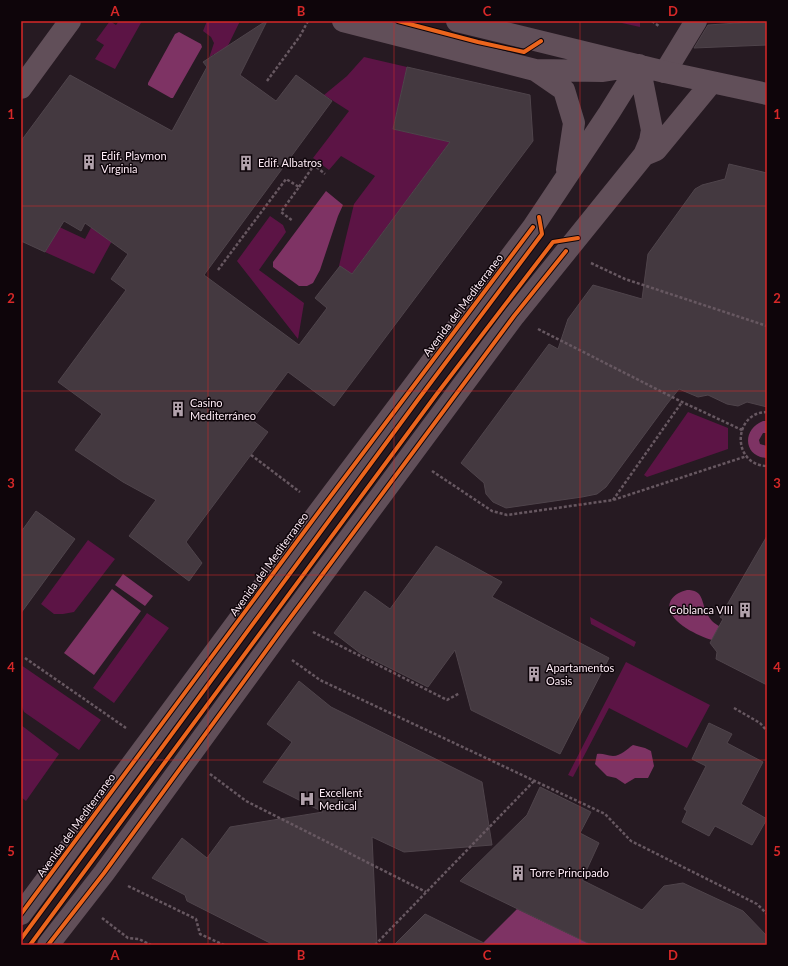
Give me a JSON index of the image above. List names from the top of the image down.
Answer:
{
  "streets": {
    "street": ["Avenida del Mediterraneo"]
  },
  "places": {
    "building": [
      "Edif. Playmon Virginia",
      "Edif. Albatros",
      "Casino Mediterráneo",
      "Coblanca VIII",
      "Apartamentos Oasis",
      "Torre Principado"
    ],
    "hospital": ["Excellent Medical"]
  },
  "grid": {
    "columns": [
      "A",
      "B",
      "C",
      "D"
    ],
    "rows": [
      "1",
      "2",
      "3",
      "4",
      "5"
    ]
  }
}
